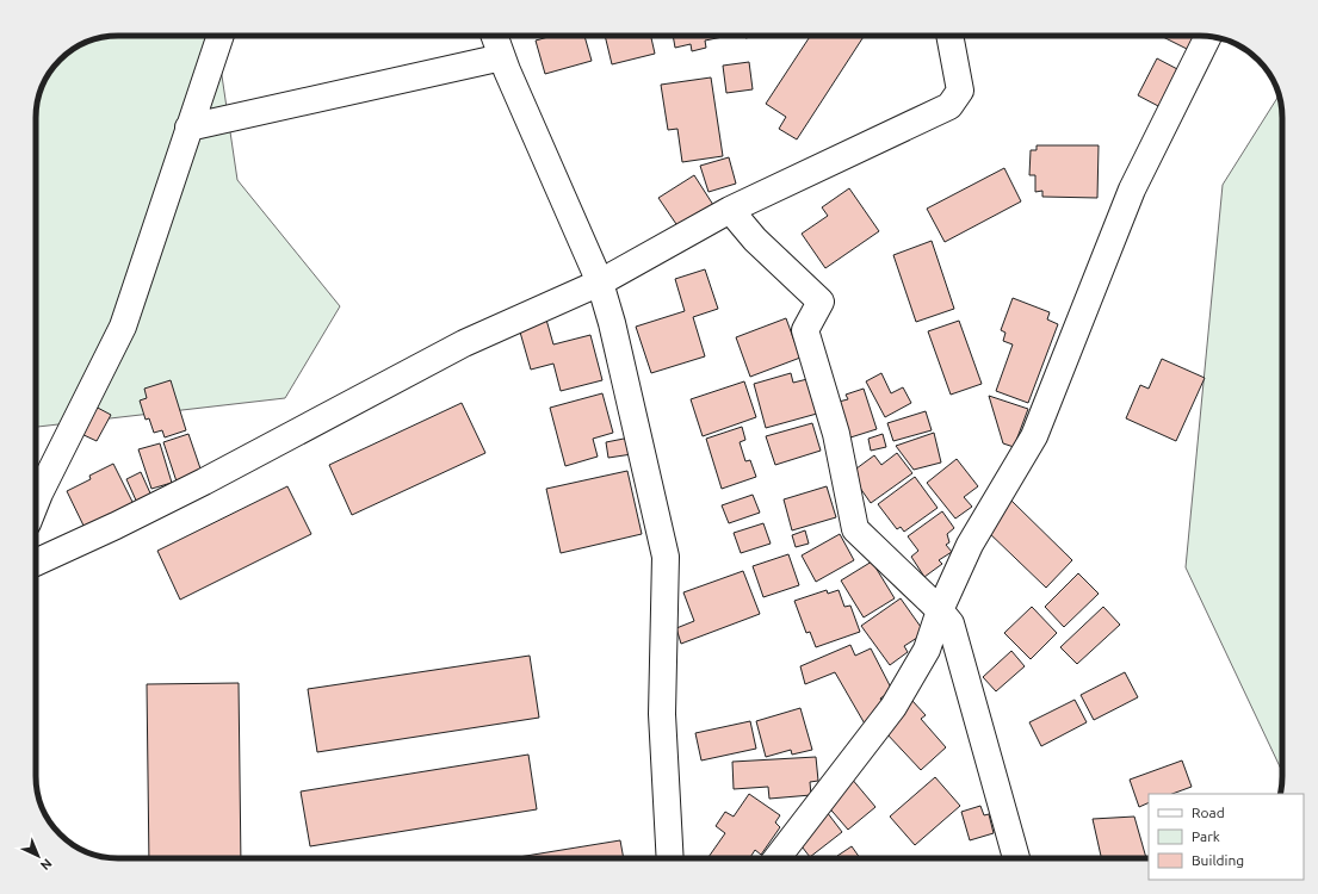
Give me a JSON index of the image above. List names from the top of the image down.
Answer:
{
  "legend": ["Road", "Park", "Building"],
  "north": "bottom right"
}
